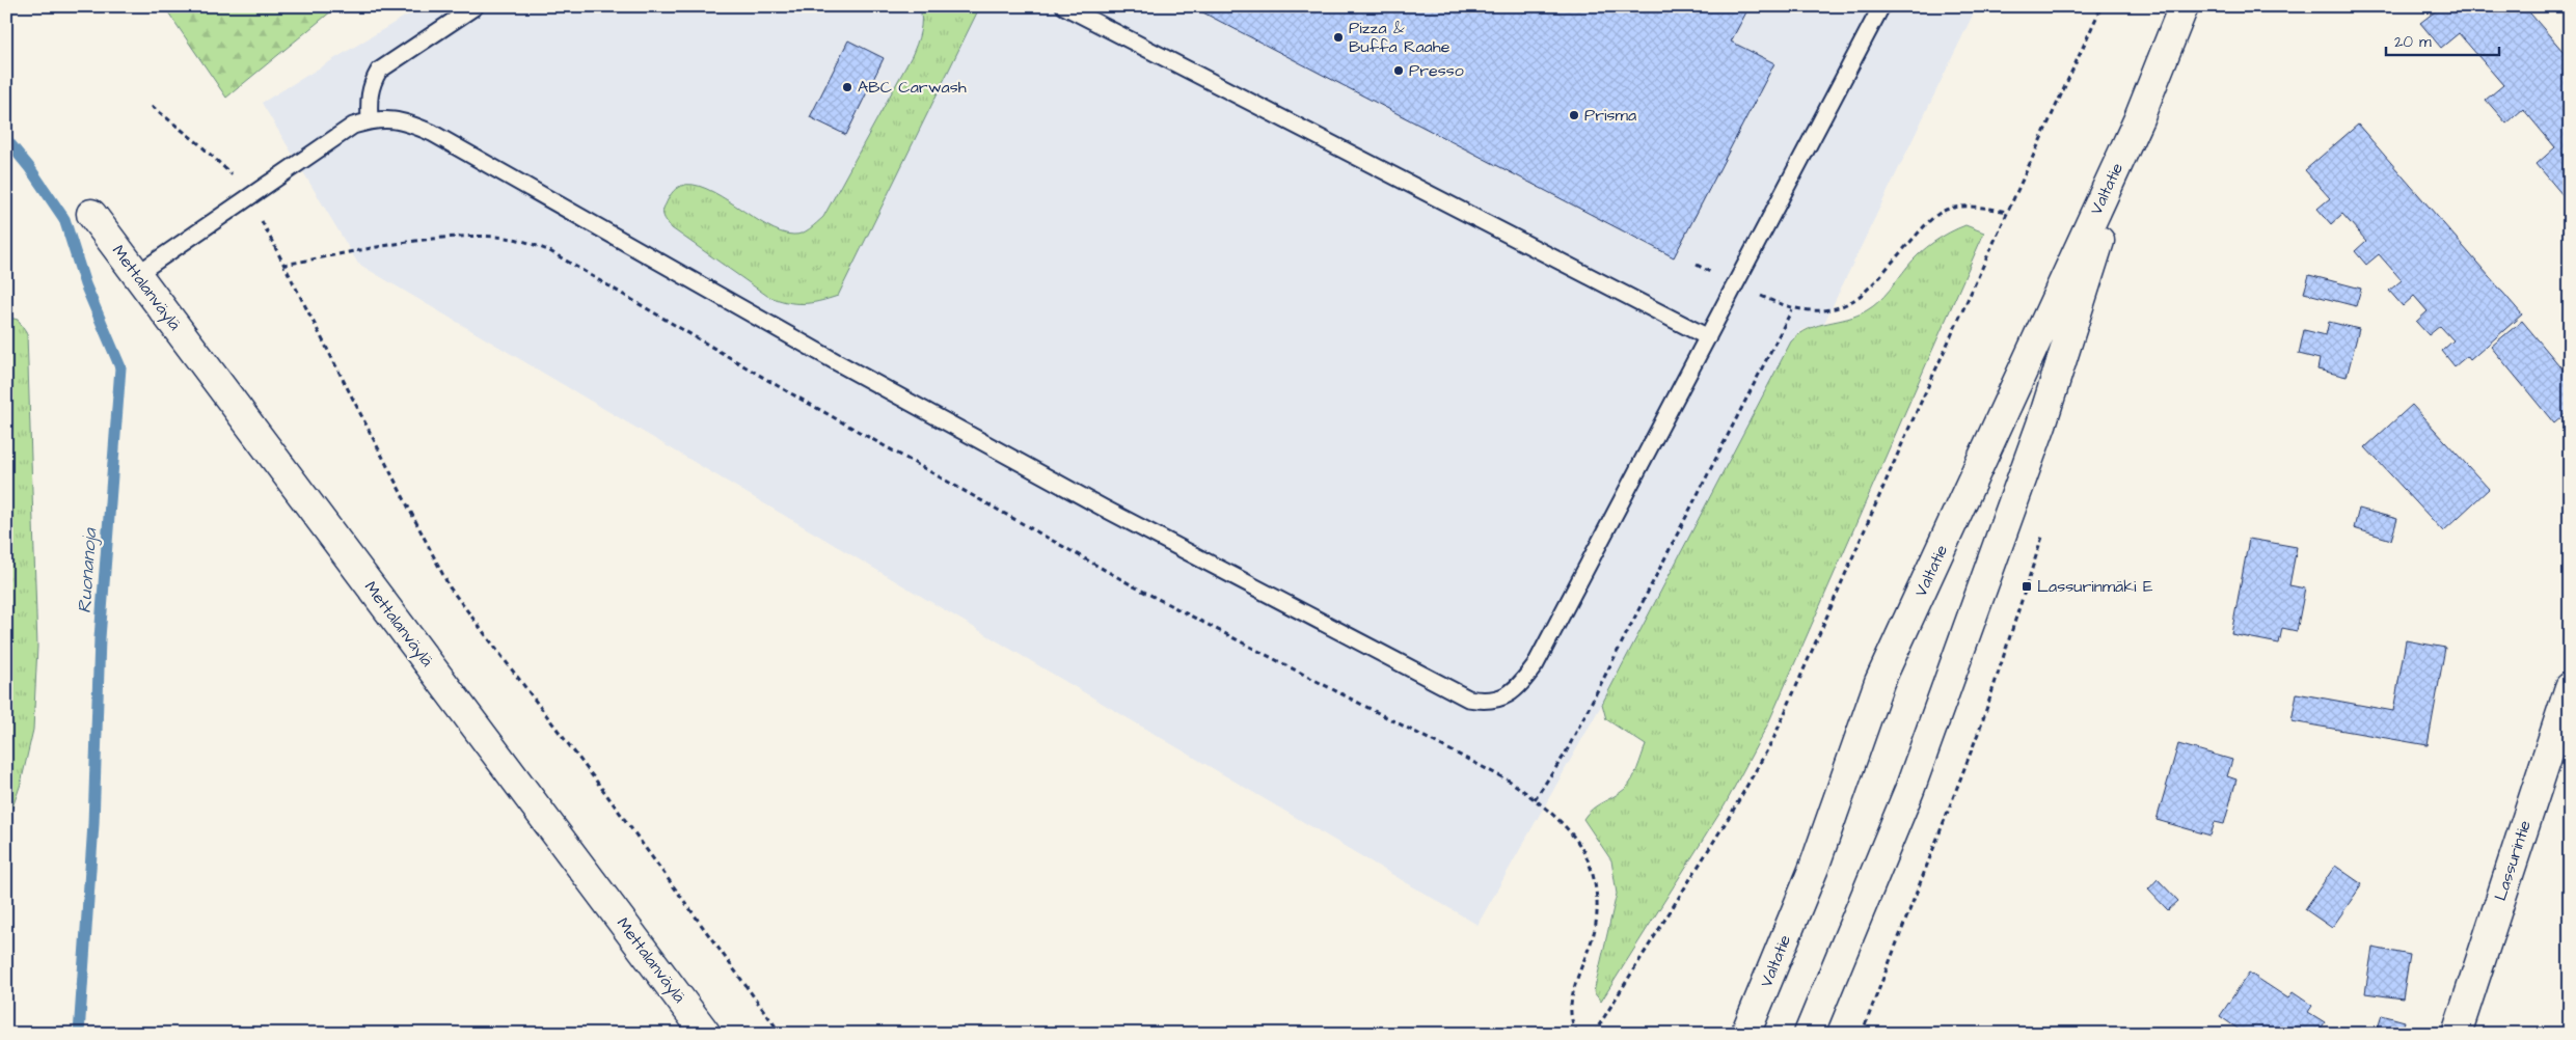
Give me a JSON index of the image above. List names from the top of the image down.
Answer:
{
  "streets": {
    "main road": ["Valtatie", "Mettalanväylä", "Lassurintie"]
  },
  "water": ["Ruonanoja"],
  "places": {
    "other": [
      "Pizza & Buffa Raahe",
      "Presso",
      "ABC Carwash",
      "Prisma"
    ],
    "transit": ["Lassurinmäki E"]
  },
  "scale_bar": "20 m"
}
